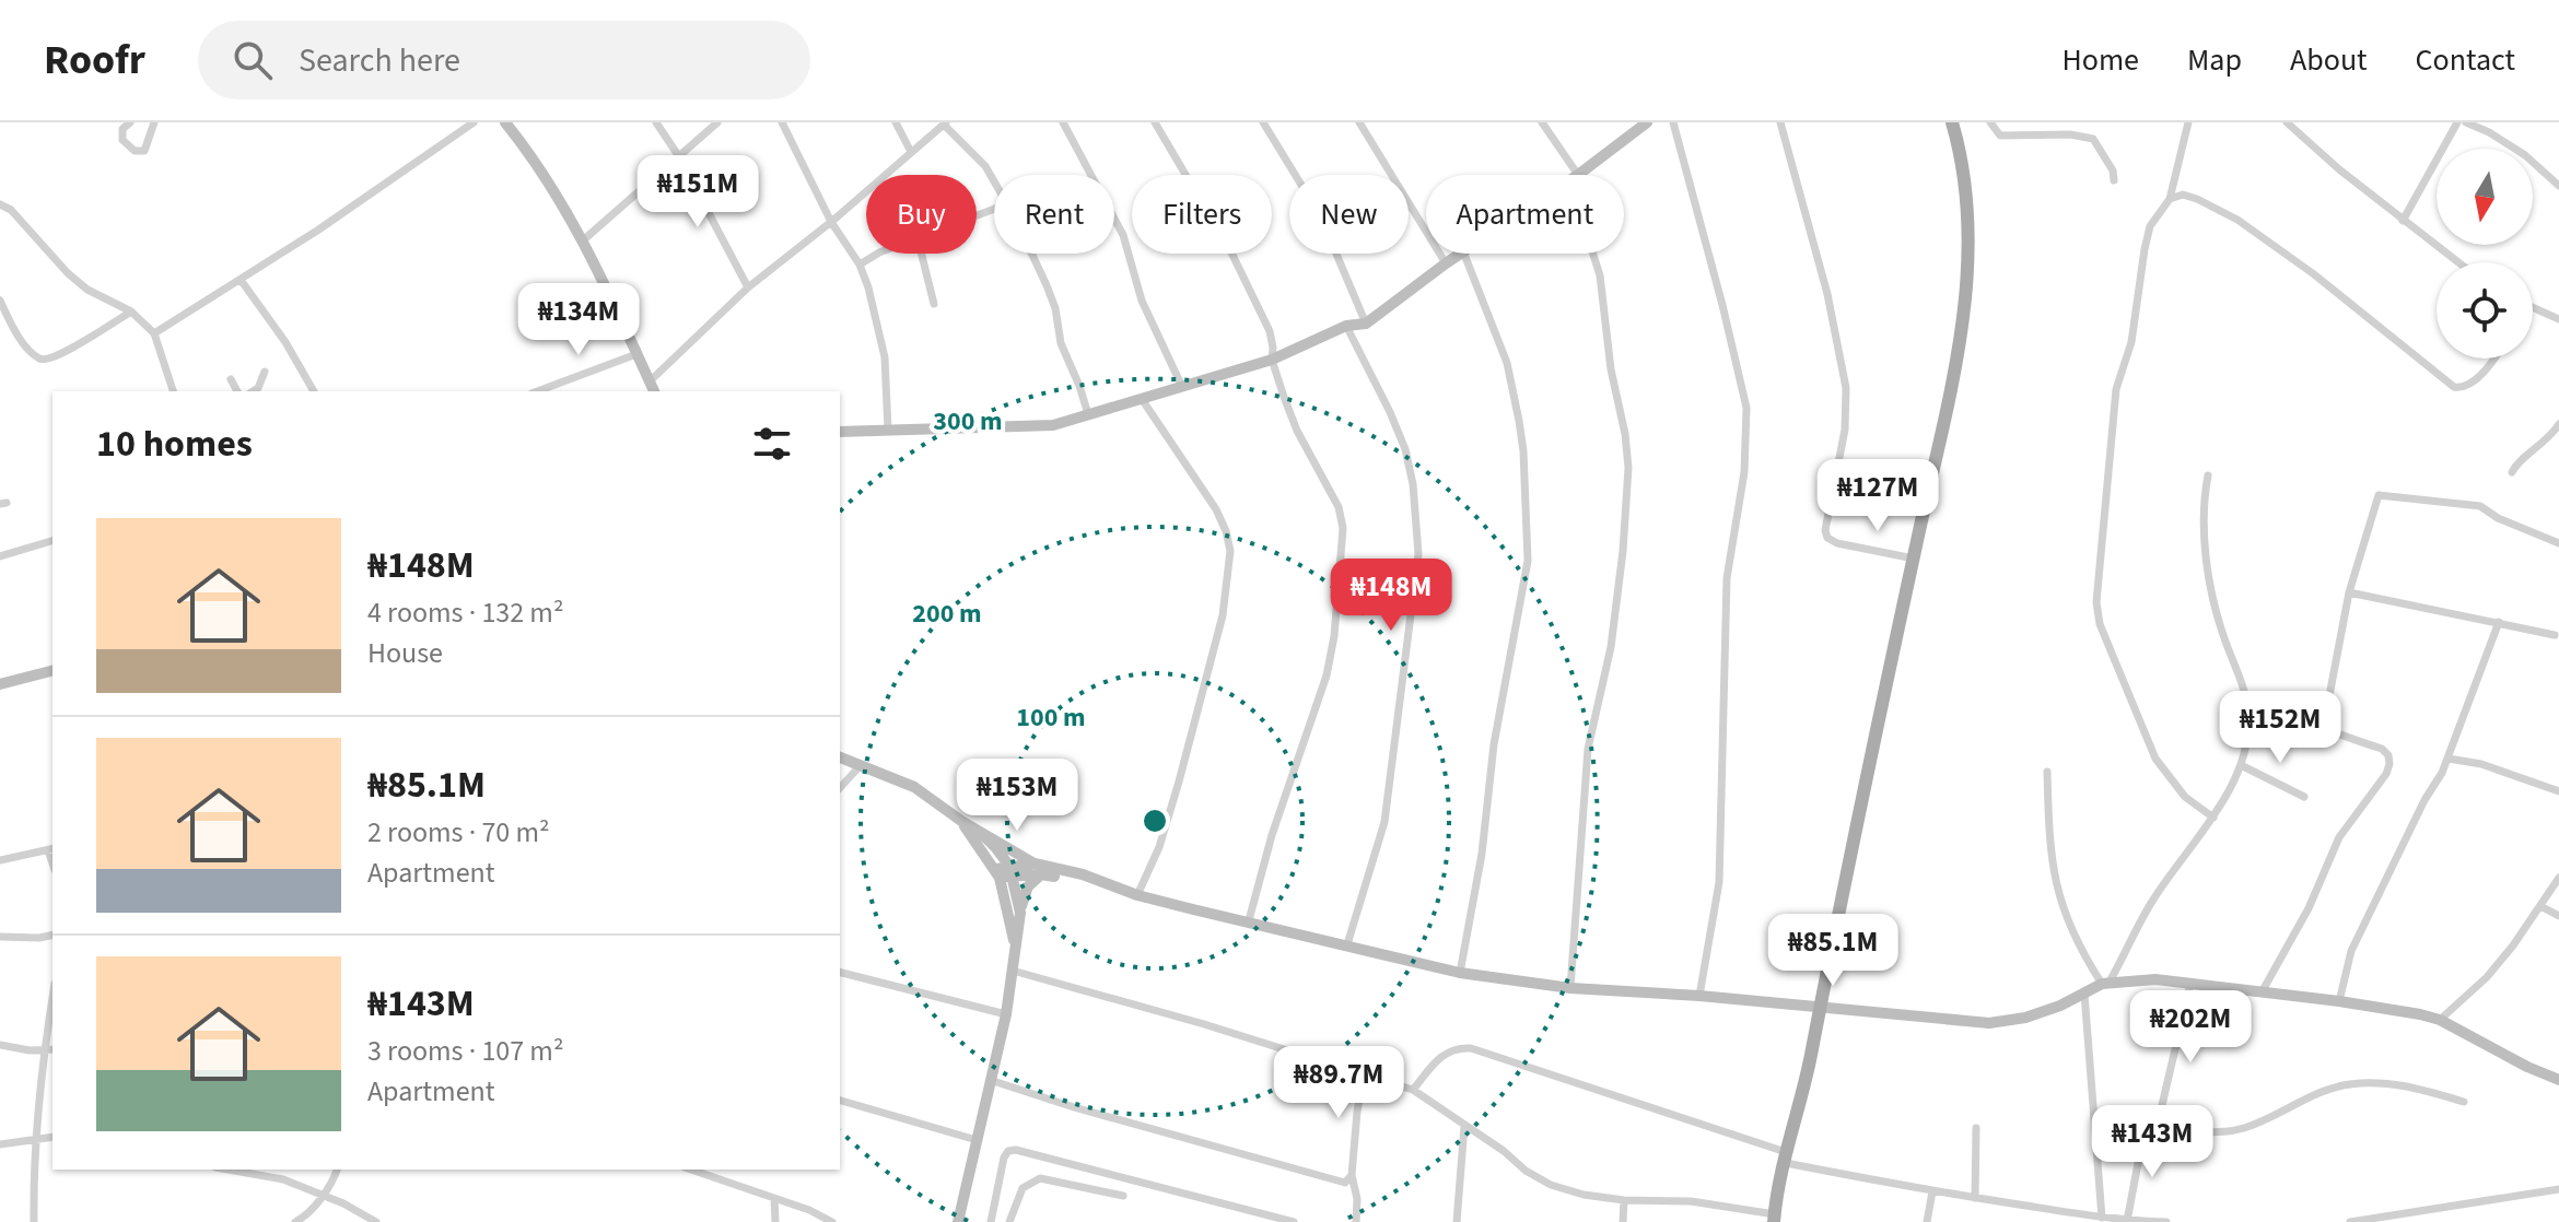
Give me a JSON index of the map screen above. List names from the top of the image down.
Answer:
{
  "north": "bottom",
  "page": {
    "header": "Roofr",
    "search": "Search here",
    "nav": [
      "Home",
      "Map",
      "About",
      "Contact"
    ],
    "price": [
      "₦151M",
      "₦134M",
      "₦127M",
      "₦148M",
      "₦152M",
      "₦153M",
      "₦85.1M",
      "₦202M",
      "₦89.7M",
      "₦143M"
    ],
    "chip": [
      "Buy",
      "Rent",
      "Filters",
      "New",
      "Apartment"
    ],
    "heading": "10 homes",
    "list": [
      {
        "name": "₦148M",
        "note": "4 rooms · 132 m² · House"
      },
      {
        "name": "₦85.1M",
        "note": "2 rooms · 70 m² · Apartment"
      },
      {
        "name": "₦143M",
        "note": "3 rooms · 107 m² · Apartment"
      }
    ]
  },
  "rings": ["300 m", "200 m", "100 m"]
}
